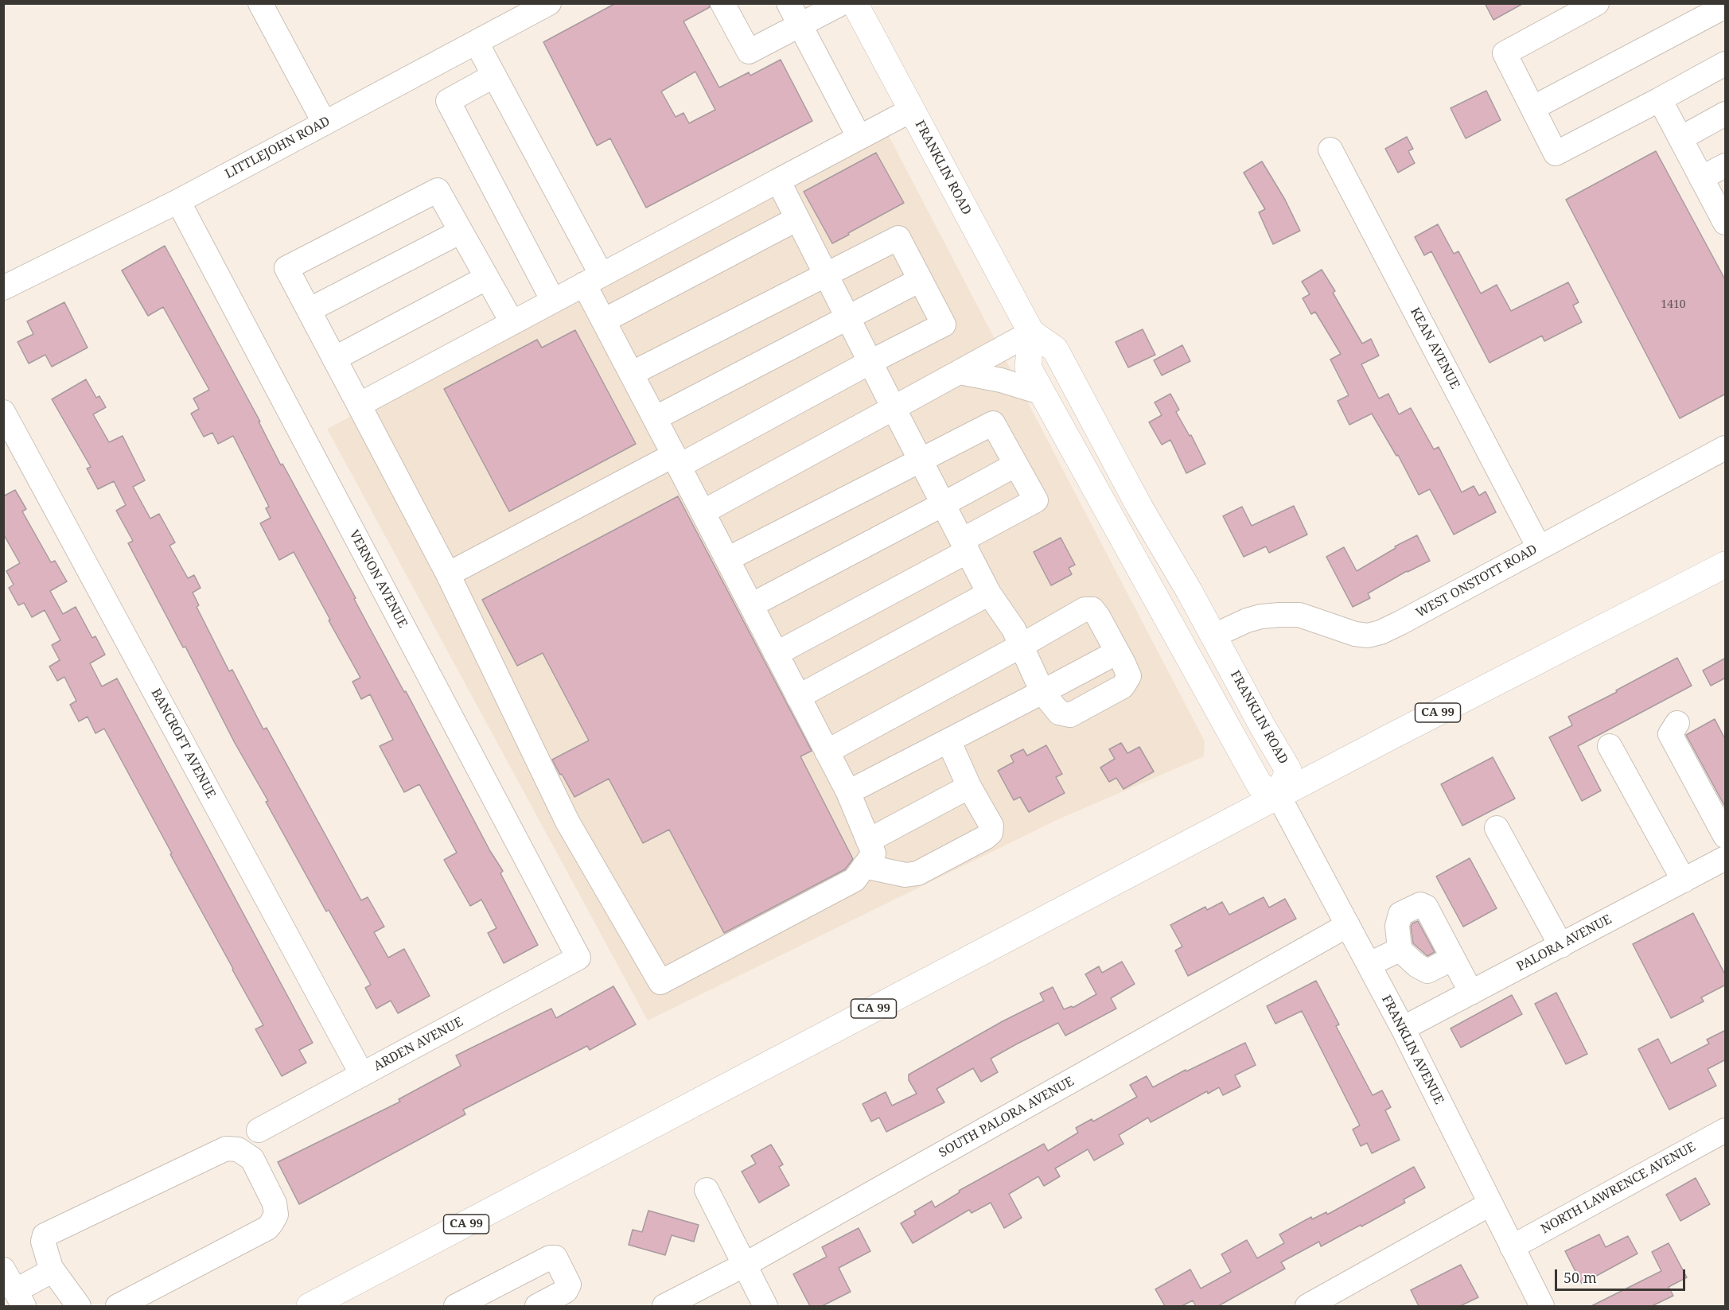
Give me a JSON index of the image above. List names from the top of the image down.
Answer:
{
  "streets": {
    "main road": ["FRANKLIN ROAD", "CA 99"],
    "street": [
      "LITTLEJOHN ROAD",
      "KEAN AVENUE",
      "VERNON AVENUE",
      "WEST ONSTOTT ROAD",
      "BANCROFT AVENUE",
      "PALORA AVENUE",
      "ARDEN AVENUE",
      "FRANKLIN AVENUE",
      "SOUTH PALORA AVENUE",
      "NORTH LAWRENCE AVENUE"
    ]
  },
  "crossings": [
    ["LITTLEJOHN ROAD", "VERNON AVENUE"],
    ["FRANKLIN ROAD", "WEST ONSTOTT ROAD"],
    ["FRANKLIN ROAD", "CA 99"],
    ["FRANKLIN ROAD", "FRANKLIN AVENUE"],
    ["KEAN AVENUE", "WEST ONSTOTT ROAD"],
    ["VERNON AVENUE", "ARDEN AVENUE"],
    ["CA 99", "FRANKLIN AVENUE"],
    ["BANCROFT AVENUE", "ARDEN AVENUE"],
    ["PALORA AVENUE", "FRANKLIN AVENUE"],
    ["FRANKLIN AVENUE", "SOUTH PALORA AVENUE"],
    ["FRANKLIN AVENUE", "NORTH LAWRENCE AVENUE"]
  ],
  "house_numbers": ["1410"],
  "scale_bar": "50 m"
}
